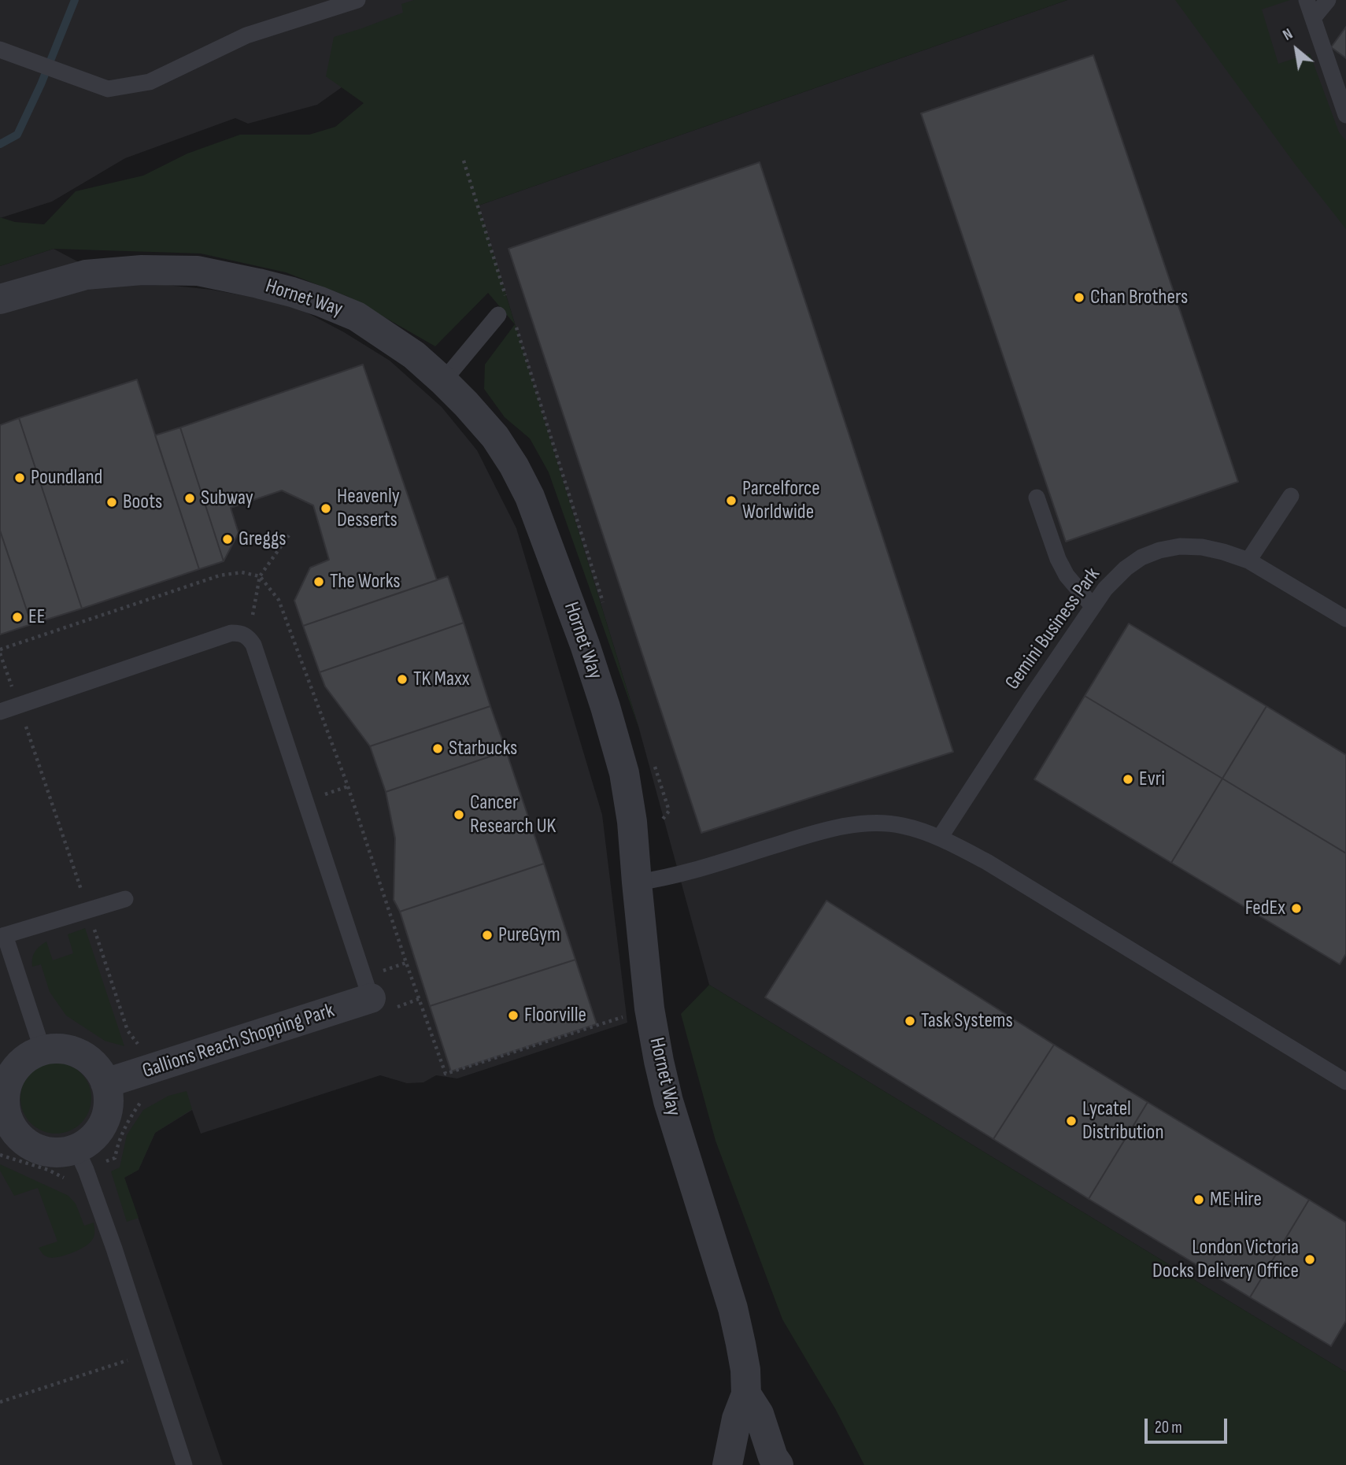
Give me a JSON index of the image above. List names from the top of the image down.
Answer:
{
  "streets": {
    "street": ["Hornet Way", "Gallions Reach Shopping Park"],
    "lane": ["Gemini Business Park"]
  },
  "places": [
    "Chan Brothers",
    "Poundland",
    "Subway",
    "Parcelforce Worldwide",
    "Boots",
    "Heavenly Desserts",
    "Greggs",
    "The Works",
    "EE",
    "TK Maxx",
    "Starbucks",
    "Evri",
    "Cancer Research UK",
    "FedEx",
    "PureGym",
    "Floorville",
    "Task Systems",
    "Lycatel Distribution",
    "ME Hire",
    "London Victoria Docks Delivery Office"
  ],
  "scale_bar": "20 m",
  "north": "top left"
}
